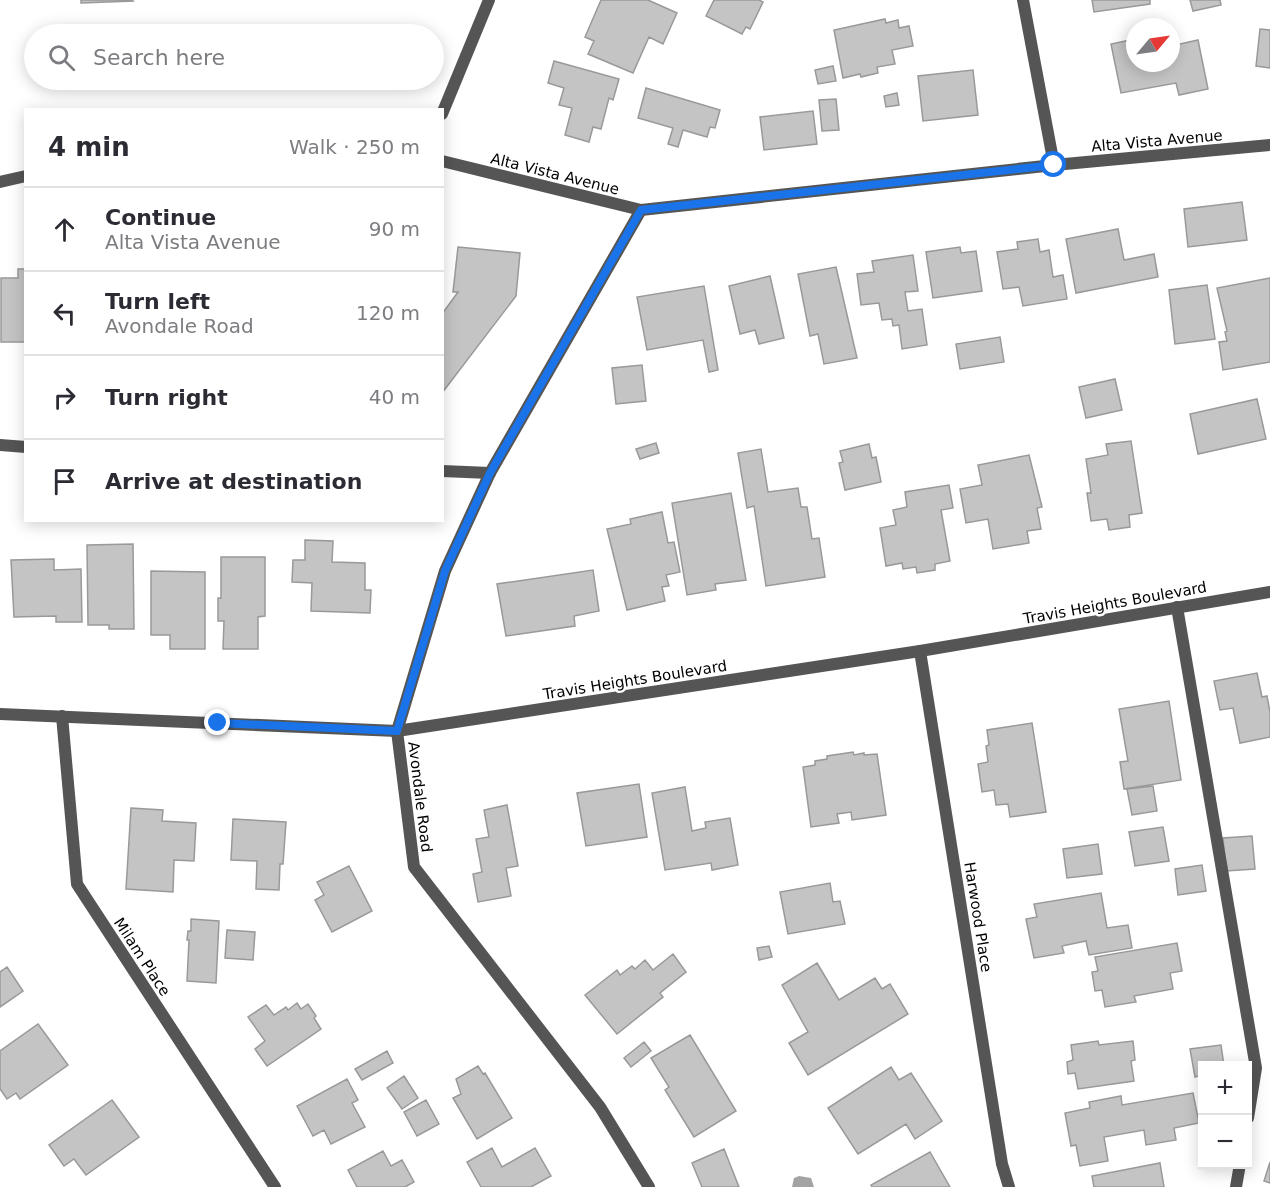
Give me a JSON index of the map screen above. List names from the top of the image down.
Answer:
{
  "streets": {
    "street": [
      "Alta Vista Avenue",
      "Travis Heights Boulevard",
      "Avondale Road",
      "Harwood Place",
      "Milam Place"
    ]
  },
  "crossings": [
    ["Alta Vista Avenue", "Avondale Road"],
    ["Travis Heights Boulevard", "Avondale Road"],
    ["Travis Heights Boulevard", "Harwood Place"],
    ["Travis Heights Boulevard", "Milam Place"]
  ],
  "north": "top right",
  "page": {
    "search": "Search here",
    "heading": ["4 min", "Walk · 250 m"],
    "list": [
      ["Continue", "Alta Vista Avenue", "90 m"],
      ["Turn left", "Avondale Road", "120 m"],
      ["Turn right", "40 m"],
      "Arrive at destination"
    ],
    "map_buttons": ["+", "−"]
  }
}
